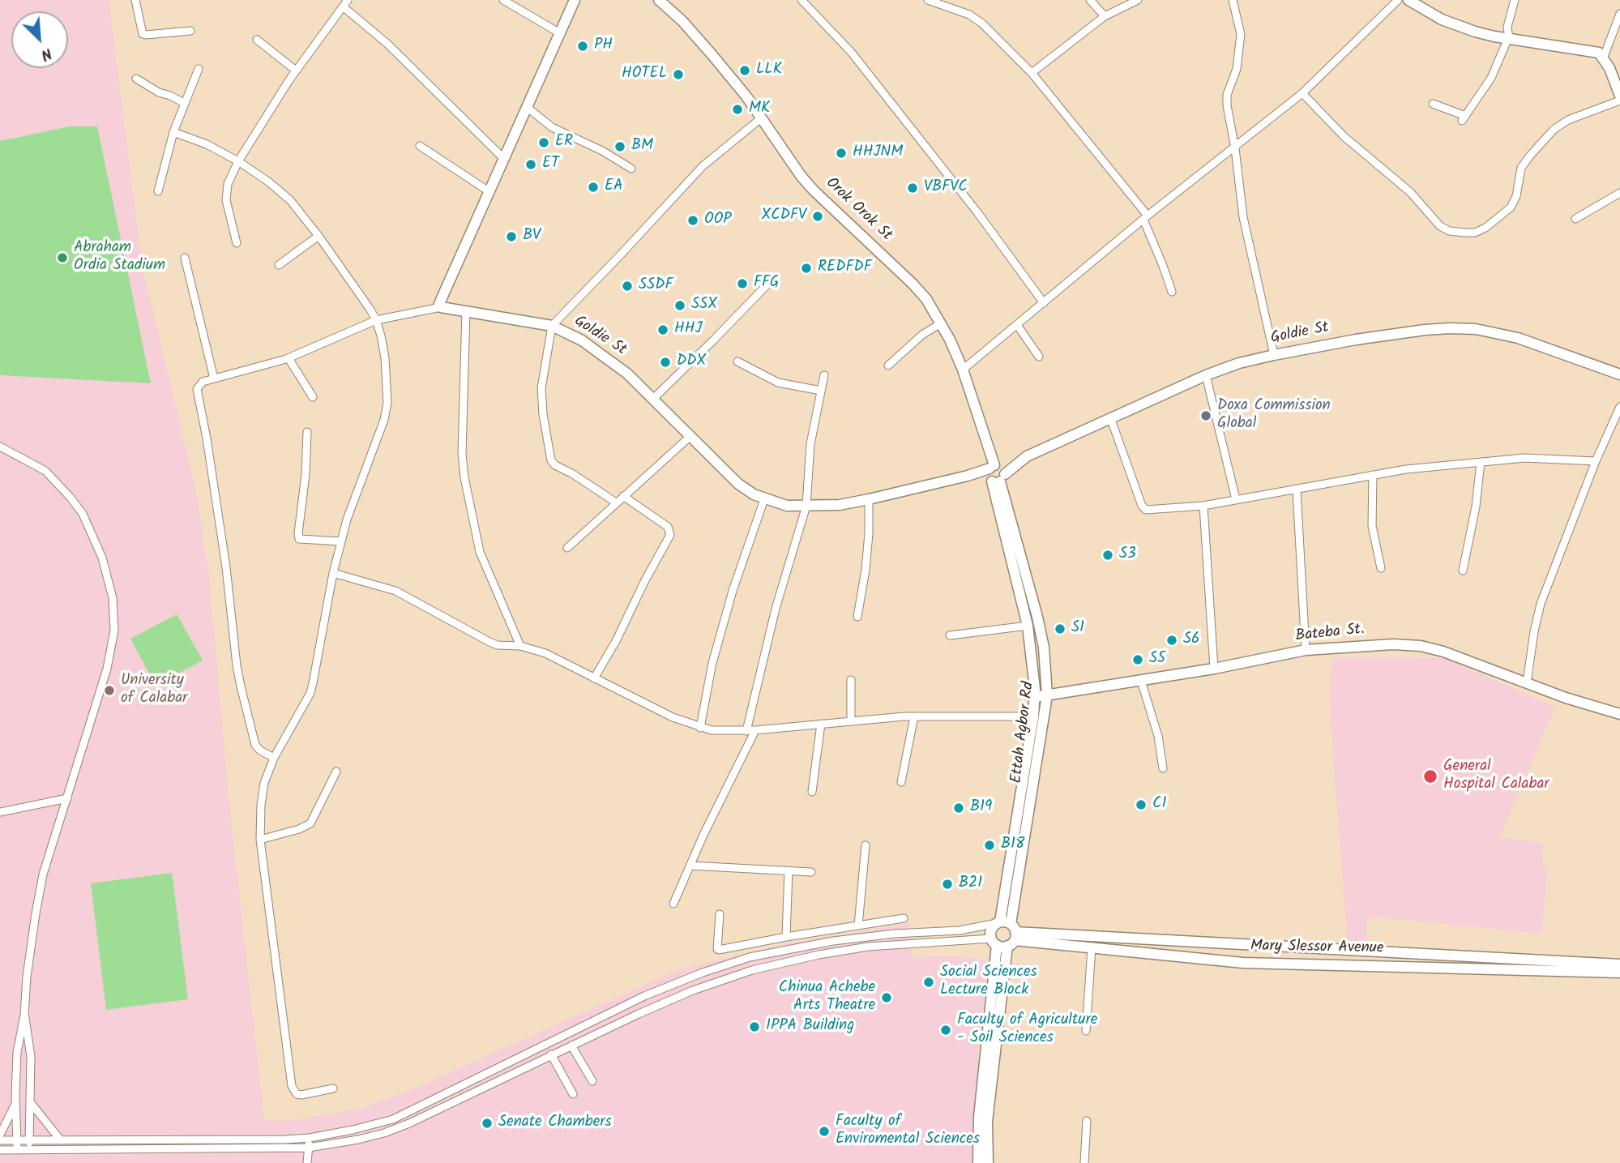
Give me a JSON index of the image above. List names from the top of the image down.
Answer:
{
  "streets": {
    "main road": [
      "Orok Orok St",
      "Goldie St",
      "Bateba St.",
      "Ettah Agbor Rd",
      "Mary Slessor Avenue"
    ]
  },
  "crossings": [
    ["Orok Orok St", "Goldie St"],
    ["Orok Orok St", "Ettah Agbor Rd"],
    ["Goldie St", "Ettah Agbor Rd"],
    ["Bateba St.", "Ettah Agbor Rd"],
    ["Ettah Agbor Rd", "Mary Slessor Avenue"]
  ],
  "places": [
    "PH",
    "LLK",
    "HOTEL",
    "MK",
    "ER",
    "BM",
    "HHJNM",
    "ET",
    "EA",
    "VBFVC",
    "XCDFV",
    "OOP",
    "BV",
    "Abraham Ordia Stadium",
    "REDFDF",
    "FFG",
    "SSDF",
    "SSX",
    "HHJ",
    "DDX",
    "Doxa Commission Global",
    "S3",
    "S1",
    "S6",
    "S5",
    "University of Calabar",
    "General Hospital Calabar",
    "C1",
    "B19",
    "B18",
    "B21",
    "Social Sciences Lecture Block",
    "Chinua Achebe Arts Theatre",
    "IPPA Building",
    "Faculty of Agriculture - Soil Sciences",
    "Senate Chambers",
    "Faculty of Enviromental Sciences"
  ],
  "north": "bottom right"
}
